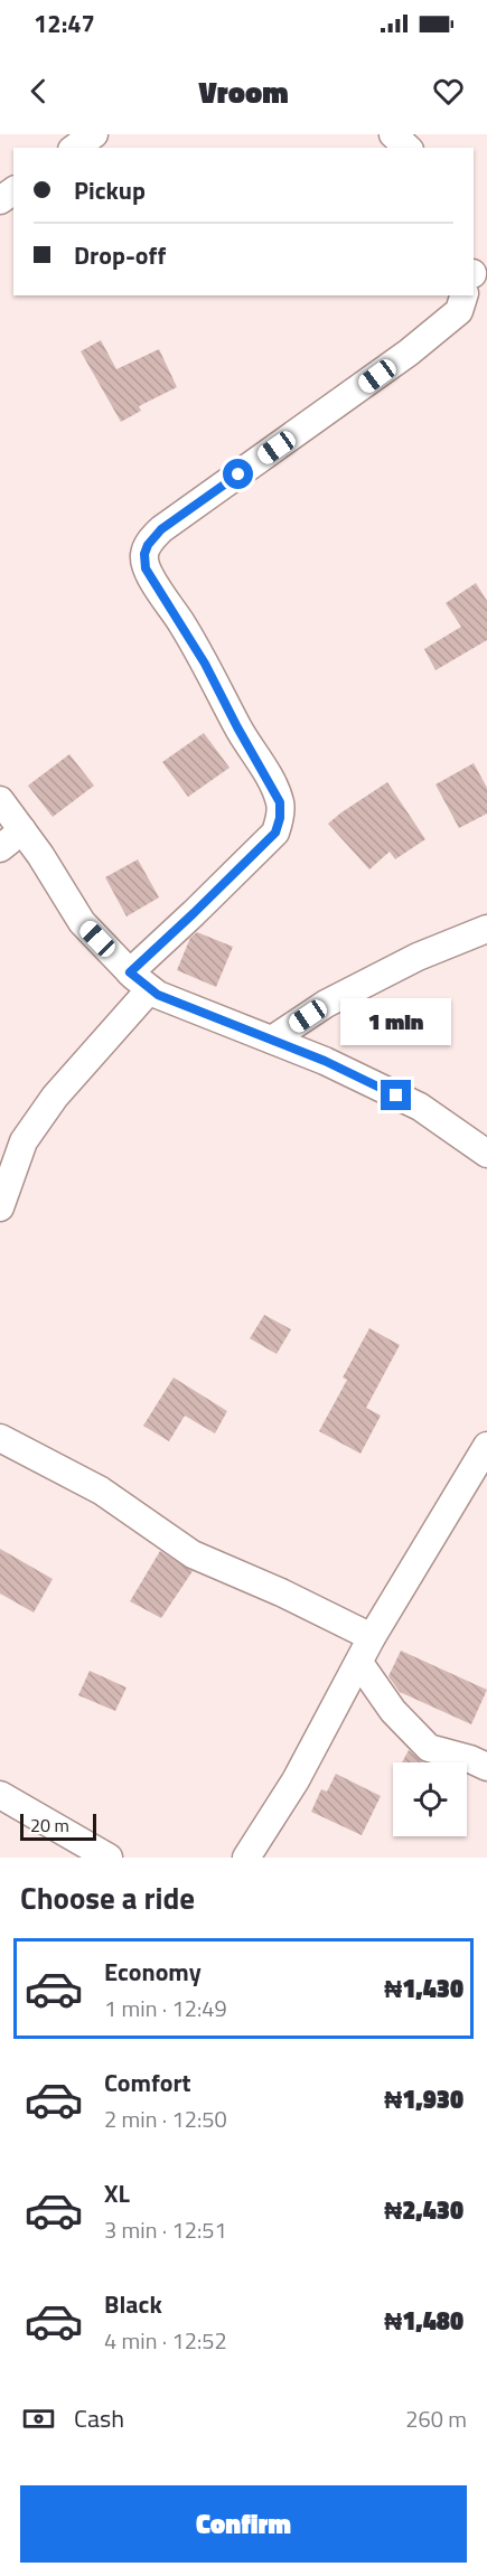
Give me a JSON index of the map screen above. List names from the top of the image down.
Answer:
{
  "scale_bar": "20 m",
  "page": {
    "status": "12:47",
    "header": "Vroom",
    "banner": ["Pickup", "Drop-off"],
    "bubble": "1 min",
    "scale": "20 m",
    "heading": "Choose a ride",
    "list": [
      {
        "name": "Economy",
        "note": "1 min · 12:49",
        "value": "₦1,430"
      },
      {
        "name": "Comfort",
        "note": "2 min · 12:50",
        "value": "₦1,930"
      },
      {
        "name": "XL",
        "note": "3 min · 12:51",
        "value": "₦2,430"
      },
      {
        "name": "Black",
        "note": "4 min · 12:52",
        "value": "₦1,480"
      }
    ],
    "pay": ["Cash", "260 m"],
    "buttons": "Confirm"
  }
}
